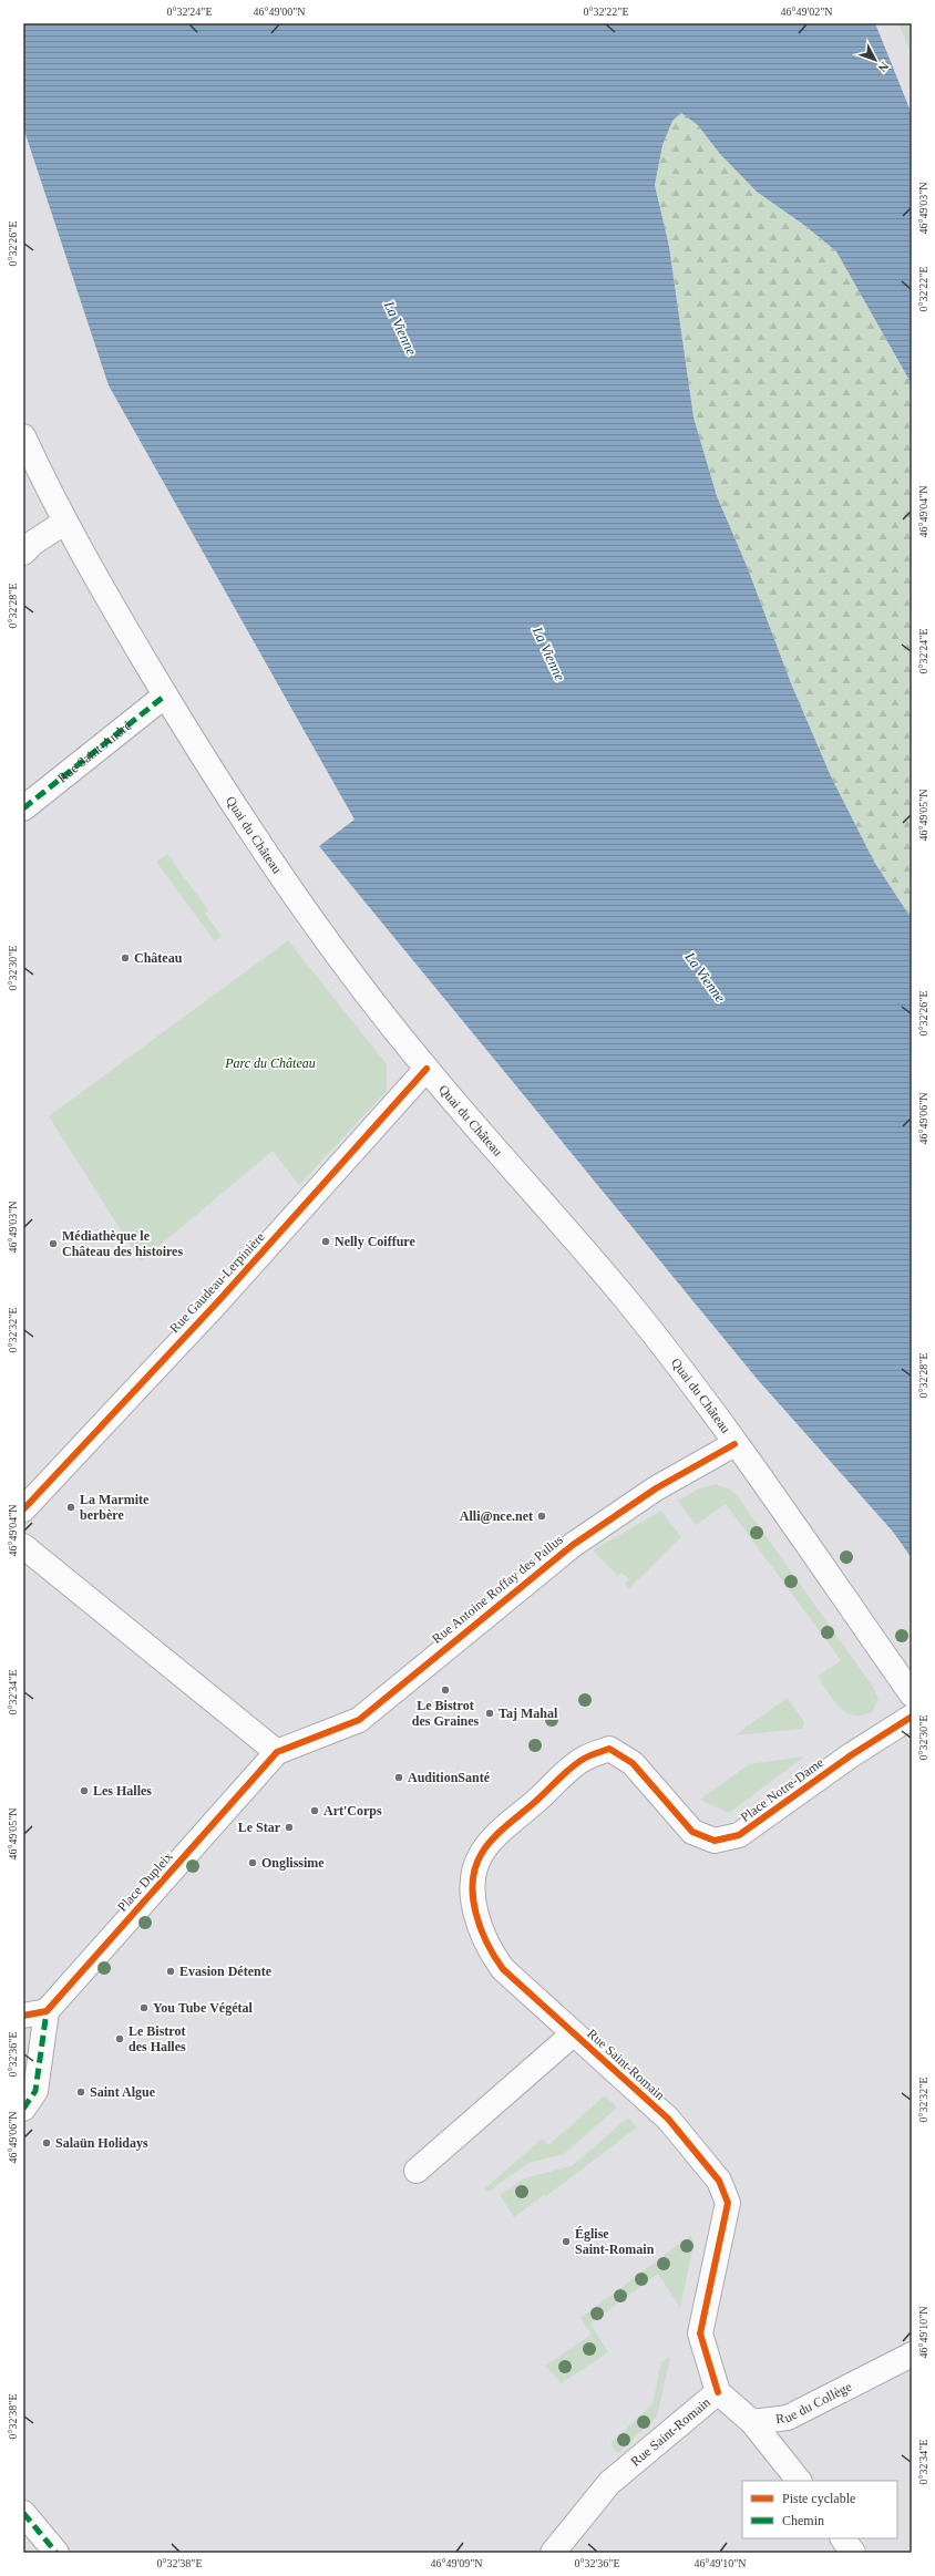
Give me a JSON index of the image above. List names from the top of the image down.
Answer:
{
  "streets": {
    "street": [
      "Rue Saint-André",
      "Quai du Château",
      "Rue Gaudeau-Lerpinière",
      "Rue Antoine Roffay des Pallus",
      "Place Notre-Dame",
      "Place Dupleix",
      "Rue Saint-Romain",
      "Rue du Collège"
    ]
  },
  "crossings": [
    ["Rue Saint-André", "Quai du Château"],
    ["Quai du Château", "Rue Gaudeau-Lerpinière"],
    ["Quai du Château", "Rue Antoine Roffay des Pallus"],
    ["Rue Antoine Roffay des Pallus", "Place Dupleix"],
    ["Place Notre-Dame", "Rue Saint-Romain"]
  ],
  "water": ["La Vienne"],
  "parks": ["Parc du Château"],
  "places": [
    "Château",
    "Nelly Coiffure",
    "Médiathèque le Château des histoires",
    "La Marmite berbère",
    "Alli@nce.net",
    "Le Bistrot des Graines",
    "Taj Mahal",
    "AuditionSanté",
    "Les Halles",
    "Art'Corps",
    "Le Star",
    "Onglissime",
    "Evasion Détente",
    "You Tube Végétal",
    "Le Bistrot des Halles",
    "Saint Algue",
    "Salaün Holidays",
    "Église Saint-Romain"
  ],
  "legend": ["Piste cyclable", "Chemin"],
  "north": "bottom right",
  "coordinates": [
    "0°32'24\"E",
    "46°49'00\"N",
    "0°32'22\"E",
    "46°49'02\"N",
    "46°49'03\"N",
    "0°32'26\"E",
    "46°49'04\"N",
    "0°32'28\"E",
    "46°49'05\"N",
    "0°32'30\"E",
    "46°49'06\"N",
    "0°32'32\"E",
    "0°32'34\"E",
    "0°32'36\"E",
    "46°49'10\"N",
    "0°32'38\"E",
    "46°49'09\"N"
  ]
}
